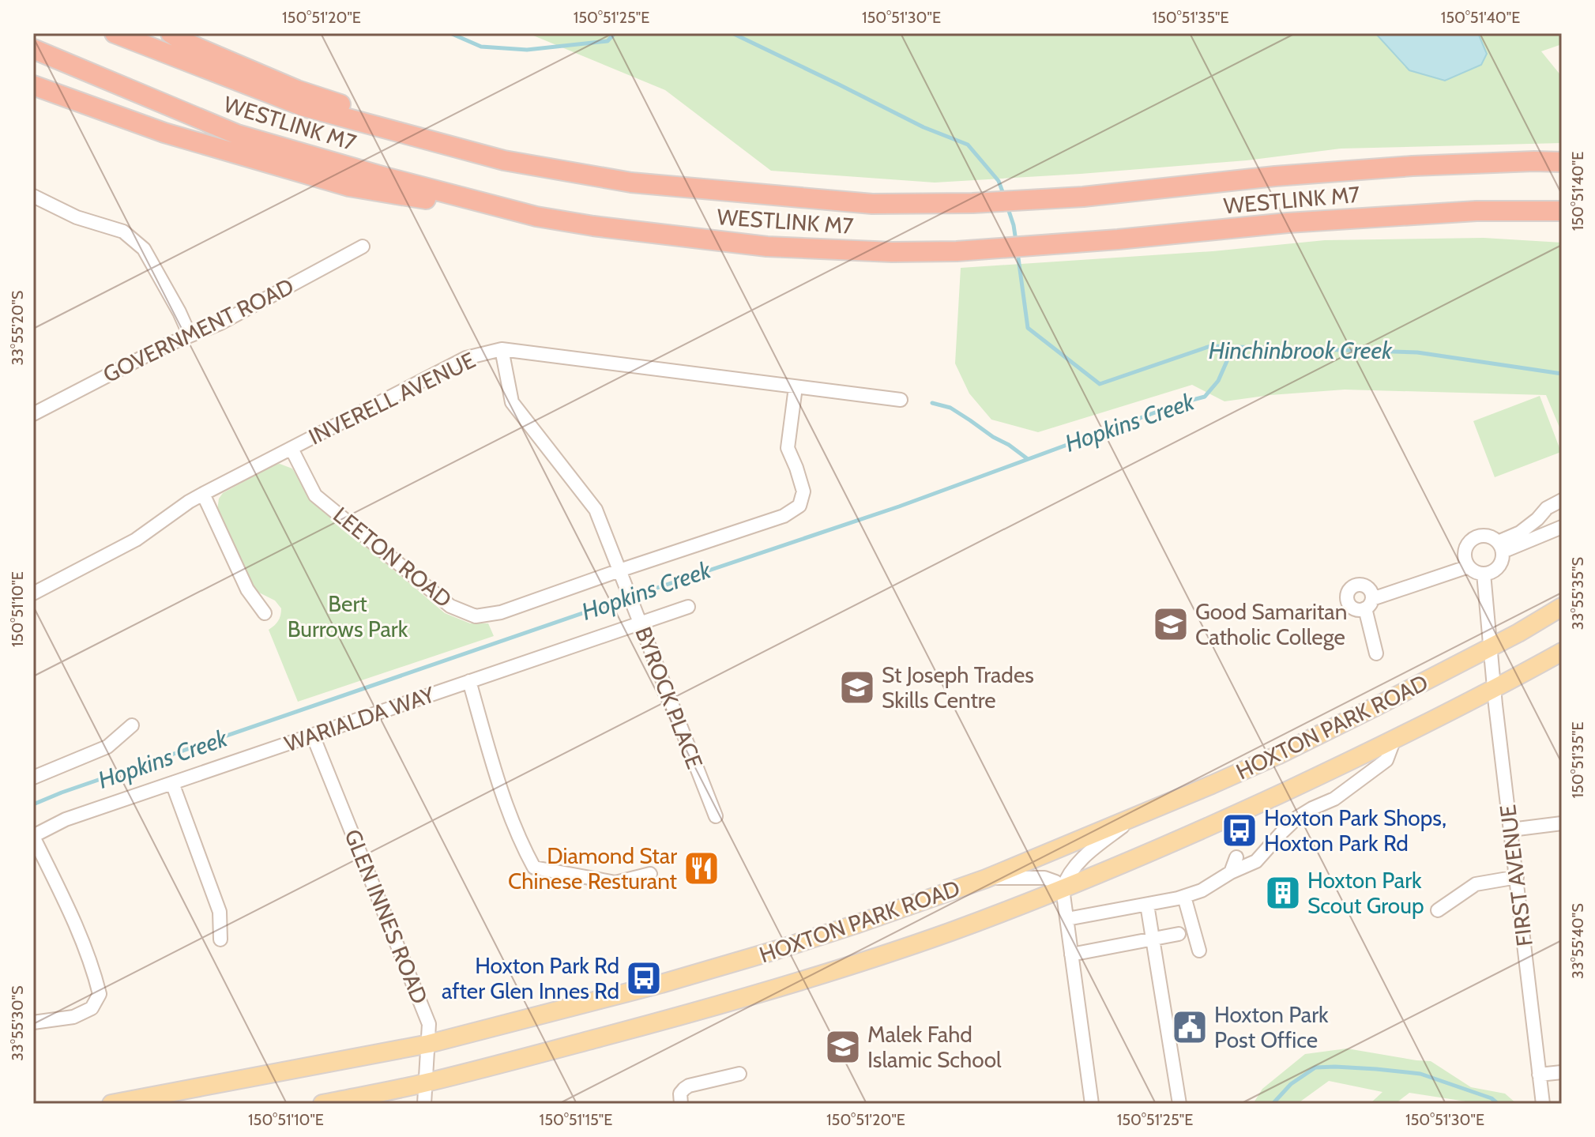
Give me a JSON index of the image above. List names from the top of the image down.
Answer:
{
  "streets": {
    "highway": ["WESTLINK M7"],
    "main road": ["HOXTON PARK ROAD"],
    "street": [
      "GOVERNMENT ROAD",
      "INVERELL AVENUE",
      "LEETON ROAD",
      "BYROCK PLACE",
      "WARIALDA WAY",
      "FIRST AVENUE",
      "GLEN INNES ROAD"
    ]
  },
  "crossings": [
    ["INVERELL AVENUE", "LEETON ROAD"],
    ["INVERELL AVENUE", "BYROCK PLACE"],
    ["LEETON ROAD", "BYROCK PLACE"],
    ["BYROCK PLACE", "WARIALDA WAY"],
    ["WARIALDA WAY", "GLEN INNES ROAD"],
    ["HOXTON PARK ROAD", "FIRST AVENUE"],
    ["HOXTON PARK ROAD", "GLEN INNES ROAD"]
  ],
  "water": ["Hinchinbrook Creek", "Hopkins Creek"],
  "parks": ["Bert Burrows Park"],
  "places": {
    "school or university": ["Good Samaritan Catholic College", "St Joseph Trades Skills Centre", "Malek Fahd Islamic School"],
    "bus stop": ["Hoxton Park Shops, Hoxton Park Rd", "Hoxton Park Rd after Glen Innes Rd"],
    "restaurant": ["Diamond Star Chinese Resturant"],
    "building": ["Hoxton Park Scout Group"],
    "public building": ["Hoxton Park Post Office"]
  },
  "coordinates": [
    "150°51'20\"E",
    "150°51'25\"E",
    "150°51'30\"E",
    "150°51'35\"E",
    "150°51'40\"E",
    "33°55'20\"S",
    "33°55'35\"S",
    "150°51'10\"E",
    "33°55'40\"S",
    "33°55'30\"S",
    "150°51'15\"E"
  ]
}
